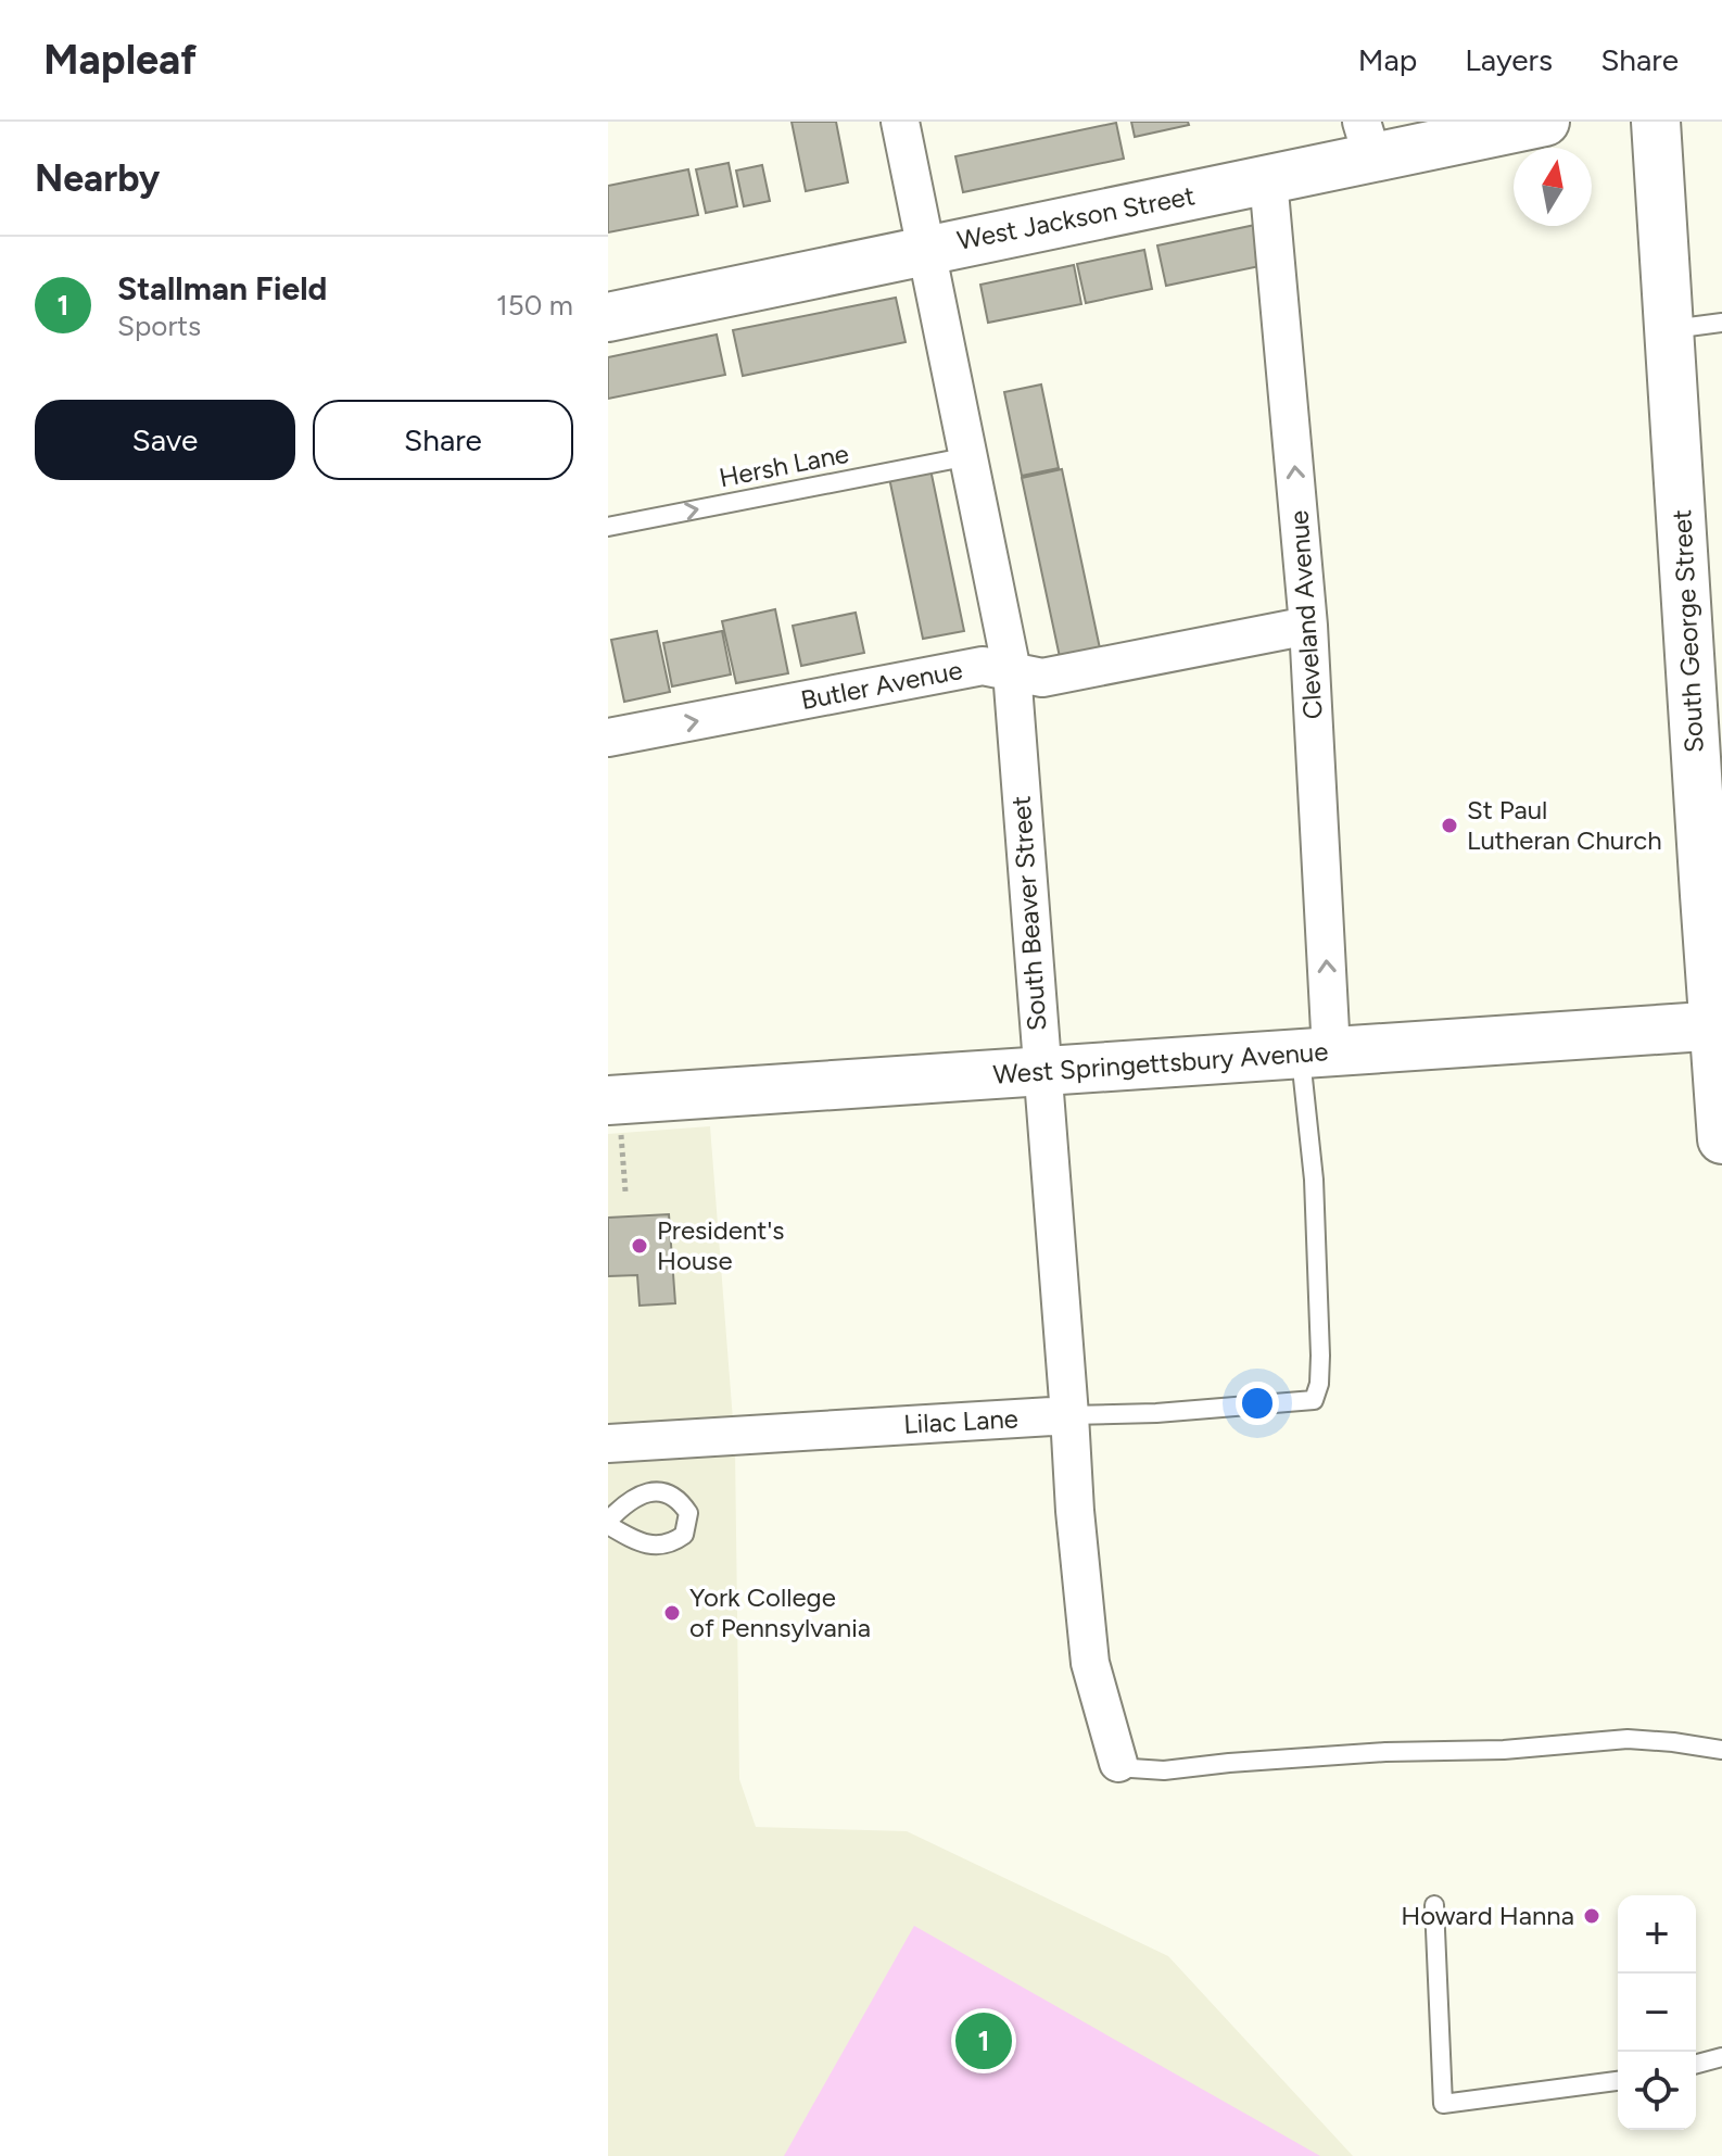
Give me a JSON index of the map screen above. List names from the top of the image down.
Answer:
{
  "streets": {
    "street": [
      "West Jackson Street",
      "Cleveland Avenue",
      "South George Street",
      "Butler Avenue",
      "South Beaver Street",
      "West Springettsbury Avenue",
      "Lilac Lane"
    ],
    "lane": ["Hersh Lane"]
  },
  "crossings": [
    ["West Jackson Street", "Cleveland Avenue"],
    ["West Jackson Street", "South Beaver Street"],
    ["Hersh Lane", "South Beaver Street"],
    ["Cleveland Avenue", "Butler Avenue"],
    ["Cleveland Avenue", "West Springettsbury Avenue"],
    ["Cleveland Avenue", "Lilac Lane"],
    ["South George Street", "West Springettsbury Avenue"],
    ["Butler Avenue", "South Beaver Street"],
    ["South Beaver Street", "West Springettsbury Avenue"],
    ["South Beaver Street", "Lilac Lane"]
  ],
  "one_way": ["Hersh Lane", "Cleveland Avenue", "Butler Avenue"],
  "places": [
    "St Paul Lutheran Church",
    "President's House",
    "York College of Pennsylvania",
    "Howard Hanna"
  ],
  "north": "top",
  "page": {
    "header": "Mapleaf",
    "nav": ["Map", "Layers", "Share"],
    "heading": "Nearby",
    "list": [
      {
        "mark": "1",
        "name": "Stallman Field",
        "note": "Sports",
        "value": "150 m"
      }
    ],
    "buttons": ["Save", "Share"],
    "map_buttons": ["+", "−"],
    "pins": "1"
  }
}
